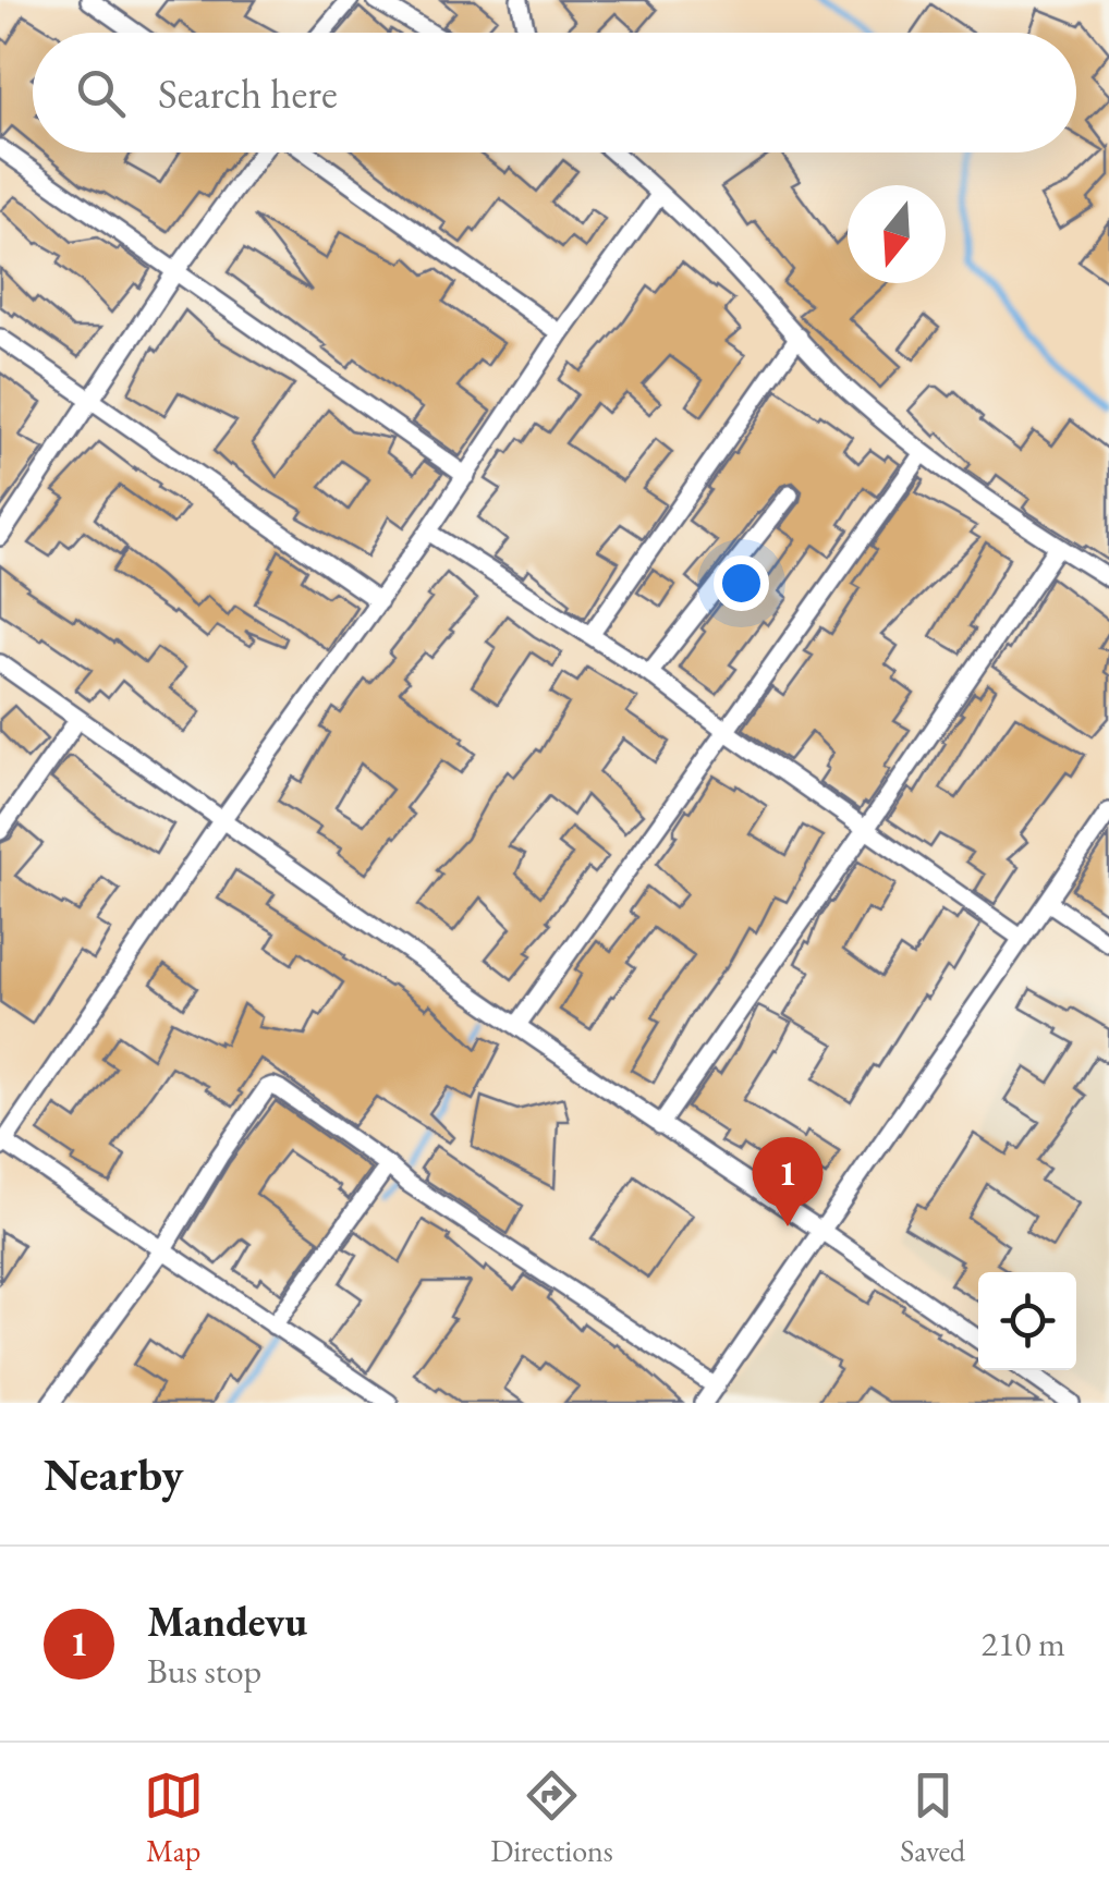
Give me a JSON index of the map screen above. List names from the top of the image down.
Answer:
{
  "north": "bottom",
  "page": {
    "search": "Search here",
    "pins": "1",
    "heading": "Nearby",
    "list": [
      {
        "mark": "1",
        "name": "Mandevu",
        "note": "Bus stop",
        "value": "210 m"
      }
    ],
    "nav": ["Map", "Directions", "Saved"]
  }
}
